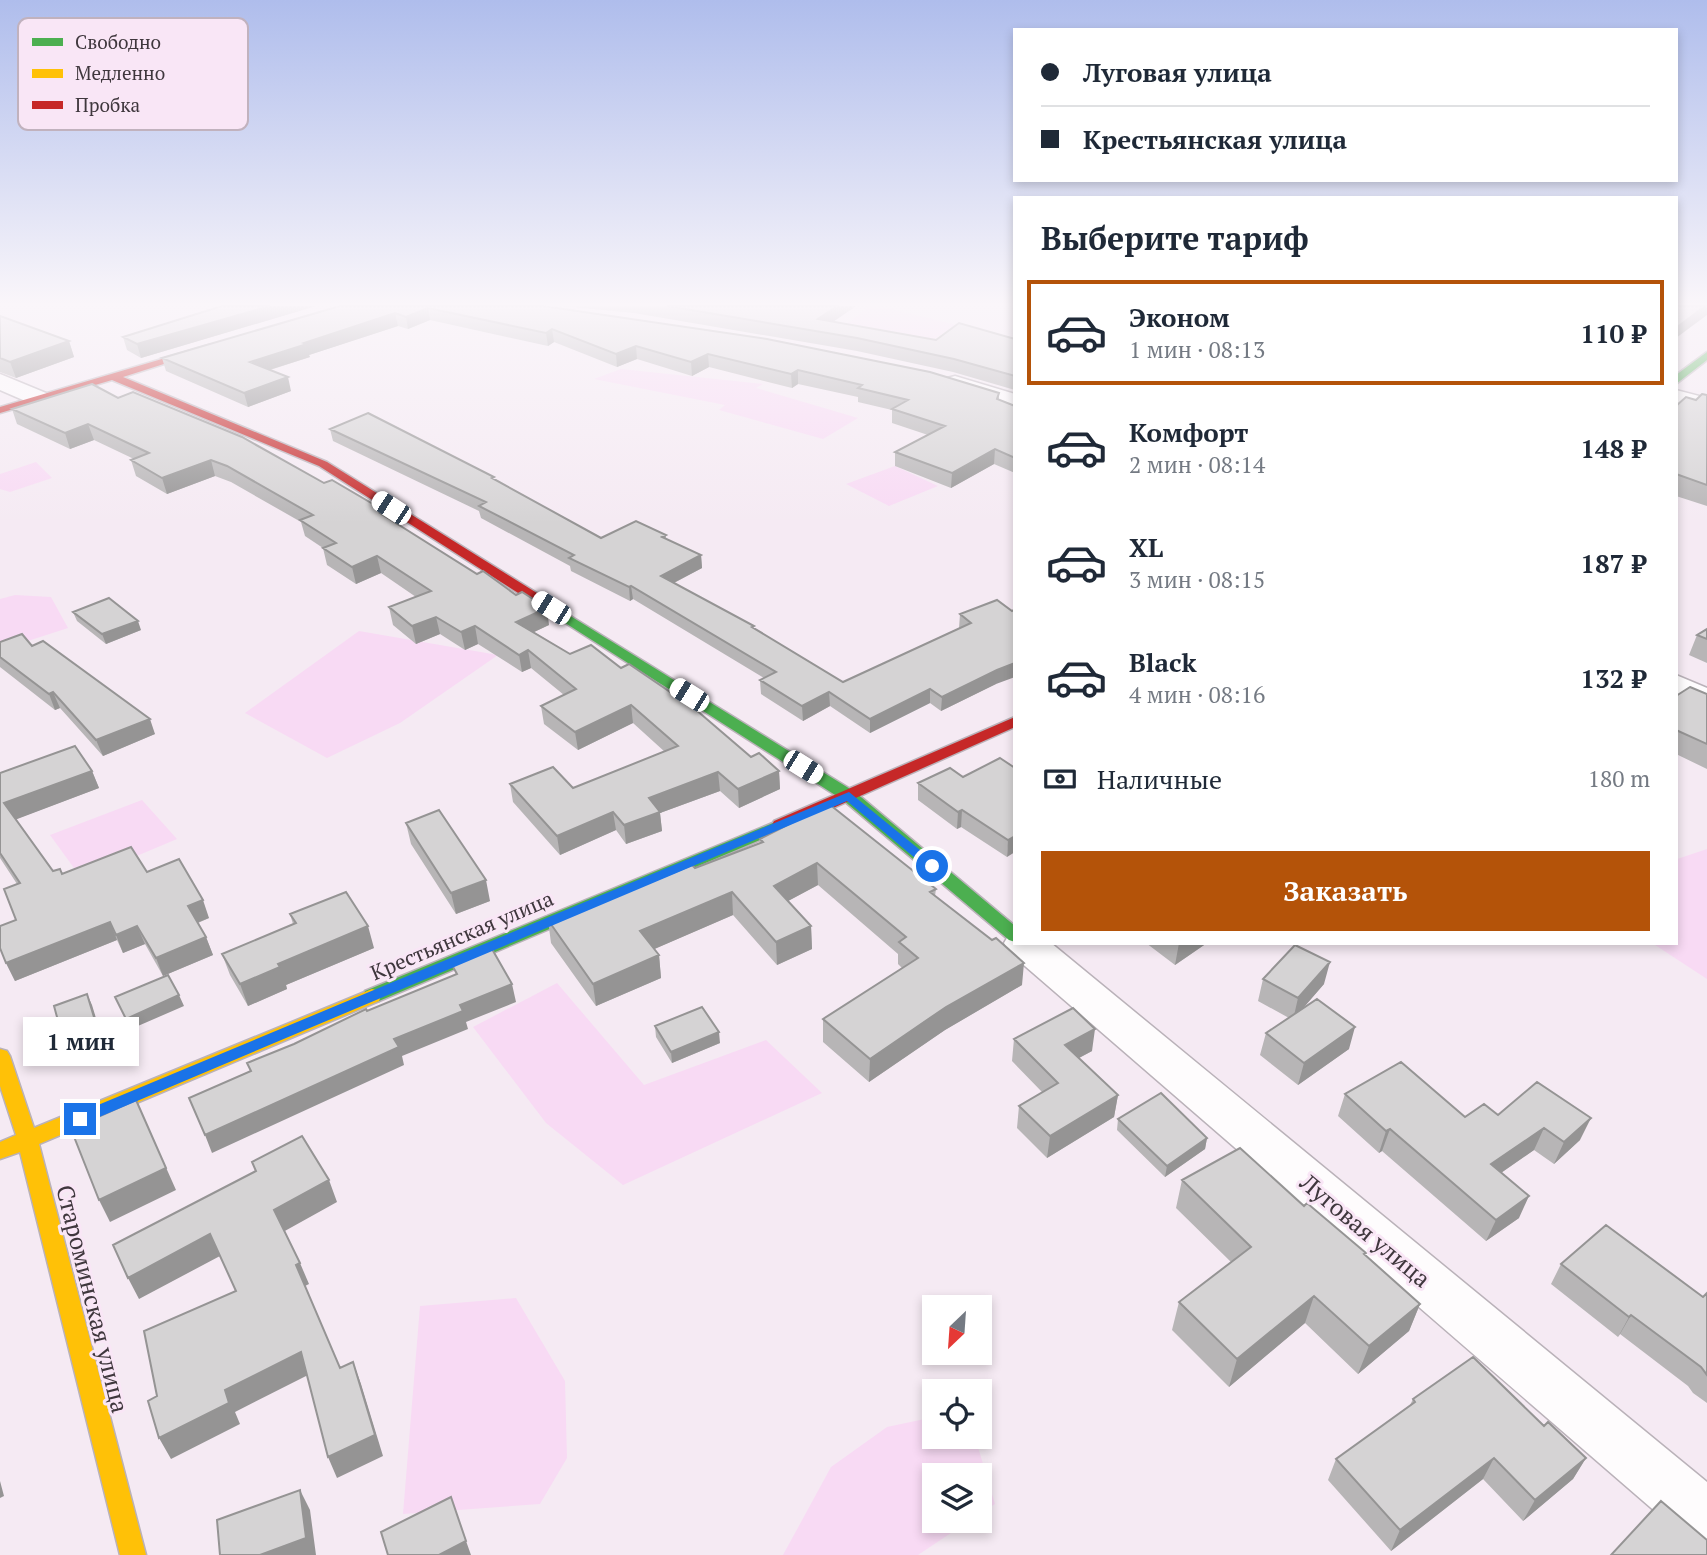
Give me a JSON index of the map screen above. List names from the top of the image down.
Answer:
{
  "streets": {
    "street": ["Крестьянская улица", "Луговая улица", "Староминская улица"]
  },
  "crossings": [
    ["Крестьянская улица", "Староминская улица"]
  ],
  "legend": ["Свободно", "Медленно", "Пробка"],
  "north": "bottom left",
  "page": {
    "banner": ["Луговая улица", "Крестьянская улица"],
    "heading": "Выберите тариф",
    "list": [
      {
        "name": "Эконом",
        "note": "1 мин · 08:13",
        "value": "110 ₽"
      },
      {
        "name": "Комфорт",
        "note": "2 мин · 08:14",
        "value": "148 ₽"
      },
      {
        "name": "XL",
        "note": "3 мин · 08:15",
        "value": "187 ₽"
      },
      {
        "name": "Black",
        "note": "4 мин · 08:16",
        "value": "132 ₽"
      }
    ],
    "pay": ["Наличные", "180 m"],
    "buttons": "Заказать",
    "bubble": "1 мин"
  }
}
